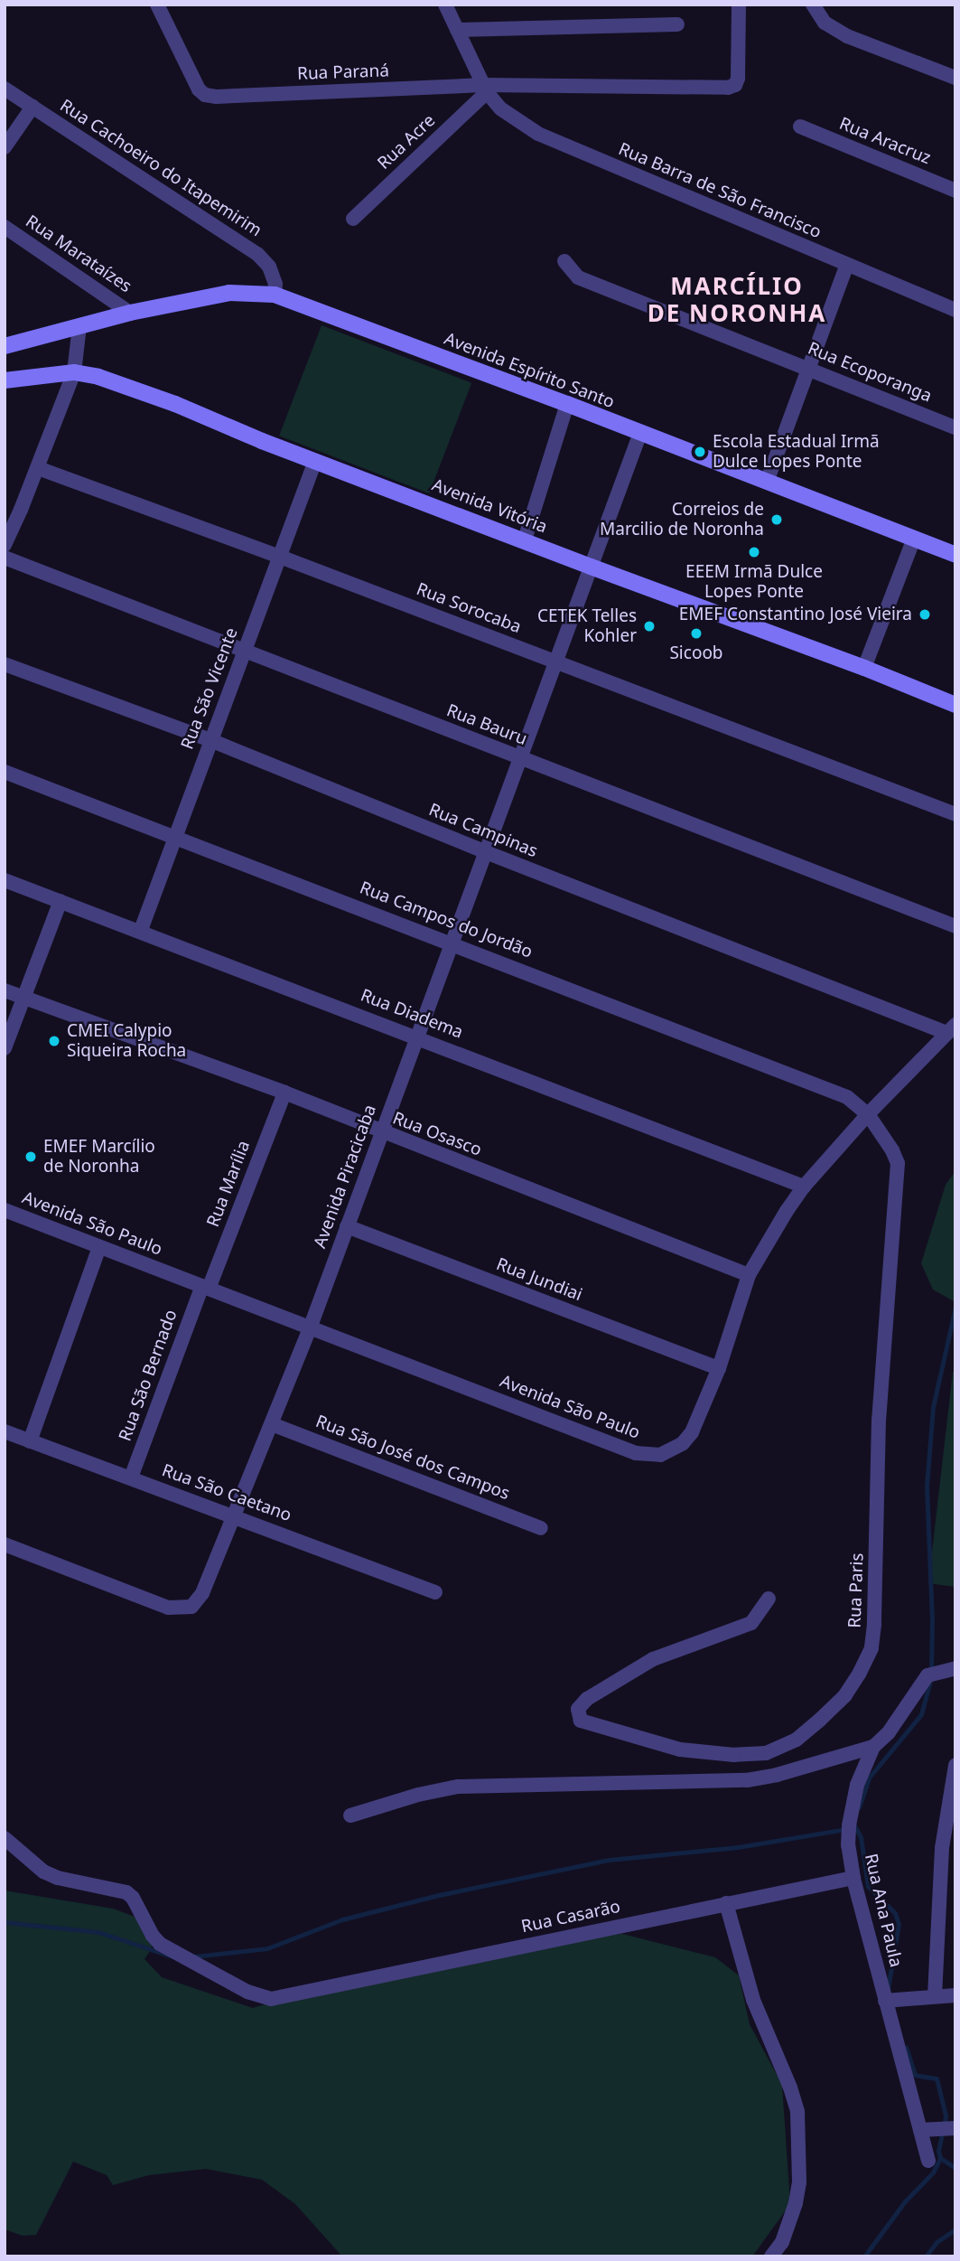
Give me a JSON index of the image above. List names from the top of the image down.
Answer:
{
  "streets": {
    "street": [
      "Rua Paraná",
      "Rua Aracruz",
      "Rua Acre",
      "Rua Cachoeiro do Itapemirim",
      "Rua Barra de São Francisco",
      "Rua Marataízes",
      "Avenida Espírito Santo",
      "Rua Ecoporanga",
      "Avenida Vitória",
      "Rua Sorocaba",
      "Rua São Vicente",
      "Rua Bauru",
      "Rua Campinas",
      "Rua Campos do Jordão",
      "Rua Diadema",
      "Rua Osasco",
      "Avenida Piracicaba",
      "Rua Marília",
      "Avenida São Paulo",
      "Rua Jundiai",
      "Rua São Bernado",
      "Rua São José dos Campos",
      "Rua São Caetano",
      "Rua Paris",
      "Rua Ana Paula",
      "Rua Casarão"
    ]
  },
  "crossings": [
    ["Rua Paraná", "Rua Acre"],
    ["Rua Paraná", "Rua Barra de São Francisco"],
    ["Rua Acre", "Rua Barra de São Francisco"],
    ["Rua Cachoeiro do Itapemirim", "Avenida Espírito Santo"],
    ["Rua Marataízes", "Avenida Espírito Santo"],
    ["Avenida Espírito Santo", "Avenida Piracicaba"],
    ["Avenida Vitória", "Rua São Vicente"],
    ["Avenida Vitória", "Avenida Piracicaba"],
    ["Rua Sorocaba", "Rua São Vicente"],
    ["Rua Sorocaba", "Avenida Piracicaba"],
    ["Rua São Vicente", "Rua Bauru"],
    ["Rua São Vicente", "Rua Campinas"],
    ["Rua São Vicente", "Rua Campos do Jordão"],
    ["Rua São Vicente", "Rua Diadema"],
    ["Rua Bauru", "Avenida Piracicaba"],
    ["Rua Campinas", "Avenida Piracicaba"],
    ["Rua Campinas", "Avenida São Paulo"],
    ["Rua Campos do Jordão", "Avenida Piracicaba"],
    ["Rua Campos do Jordão", "Avenida São Paulo"],
    ["Rua Campos do Jordão", "Rua Paris"],
    ["Rua Diadema", "Avenida Piracicaba"],
    ["Rua Diadema", "Avenida São Paulo"],
    ["Rua Osasco", "Avenida Piracicaba"],
    ["Rua Osasco", "Rua Marília"],
    ["Rua Osasco", "Avenida São Paulo"],
    ["Avenida Piracicaba", "Avenida São Paulo"],
    ["Avenida Piracicaba", "Rua Jundiai"],
    ["Avenida Piracicaba", "Rua São José dos Campos"],
    ["Avenida Piracicaba", "Rua São Caetano"],
    ["Rua Marília", "Avenida São Paulo"],
    ["Rua Marília", "Rua São Bernado"],
    ["Avenida São Paulo", "Rua Jundiai"],
    ["Avenida São Paulo", "Rua São Bernado"],
    ["Avenida São Paulo", "Rua Paris"],
    ["Rua São Bernado", "Rua São Caetano"],
    ["Rua Ana Paula", "Rua Casarão"]
  ],
  "districts": ["MARCÍLIO DE NORONHA"],
  "places": [
    "Escola Estadual Irmã Dulce Lopes Ponte",
    "Correios de Marcilio de Noronha",
    "EEEM Irmã Dulce Lopes Ponte",
    "EMEF Constantino José Vieira",
    "CETEK Telles Kohler",
    "Sicoob",
    "CMEI Calypio Siqueira Rocha",
    "EMEF Marcílio de Noronha"
  ]
}
